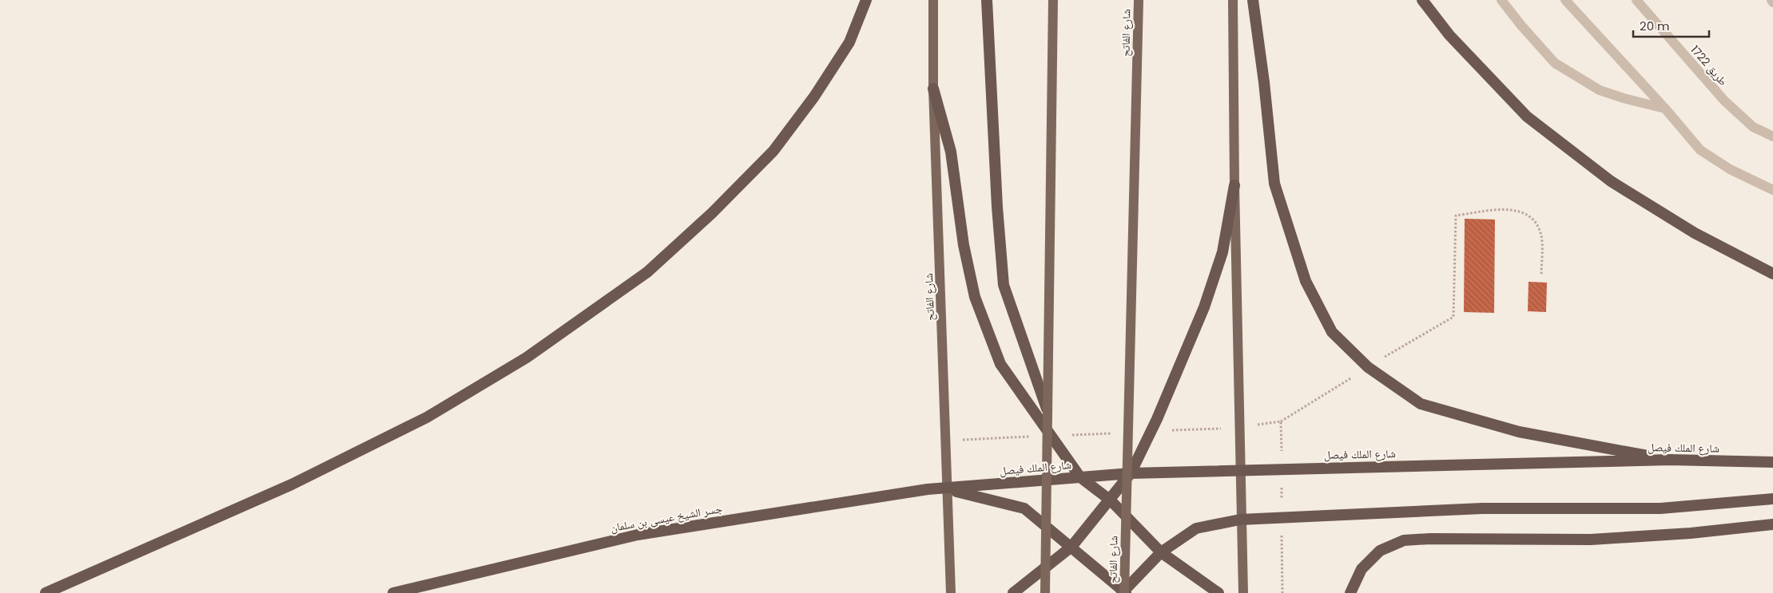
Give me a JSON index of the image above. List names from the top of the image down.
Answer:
{
  "streets": {
    "highway": ["شارع الملك فيصل", "جسر الشيخ عيسى بن سلمان"],
    "main road": ["شارع الفاتح"],
    "street": ["طريق 1722"]
  },
  "crossings": [
    ["شارع الفاتح", "شارع الملك فيصل"],
    ["شارع الفاتح", "جسر الشيخ عيسى بن سلمان"],
    ["شارع الملك فيصل", "جسر الشيخ عيسى بن سلمان"]
  ],
  "scale_bar": "20 m"
}
